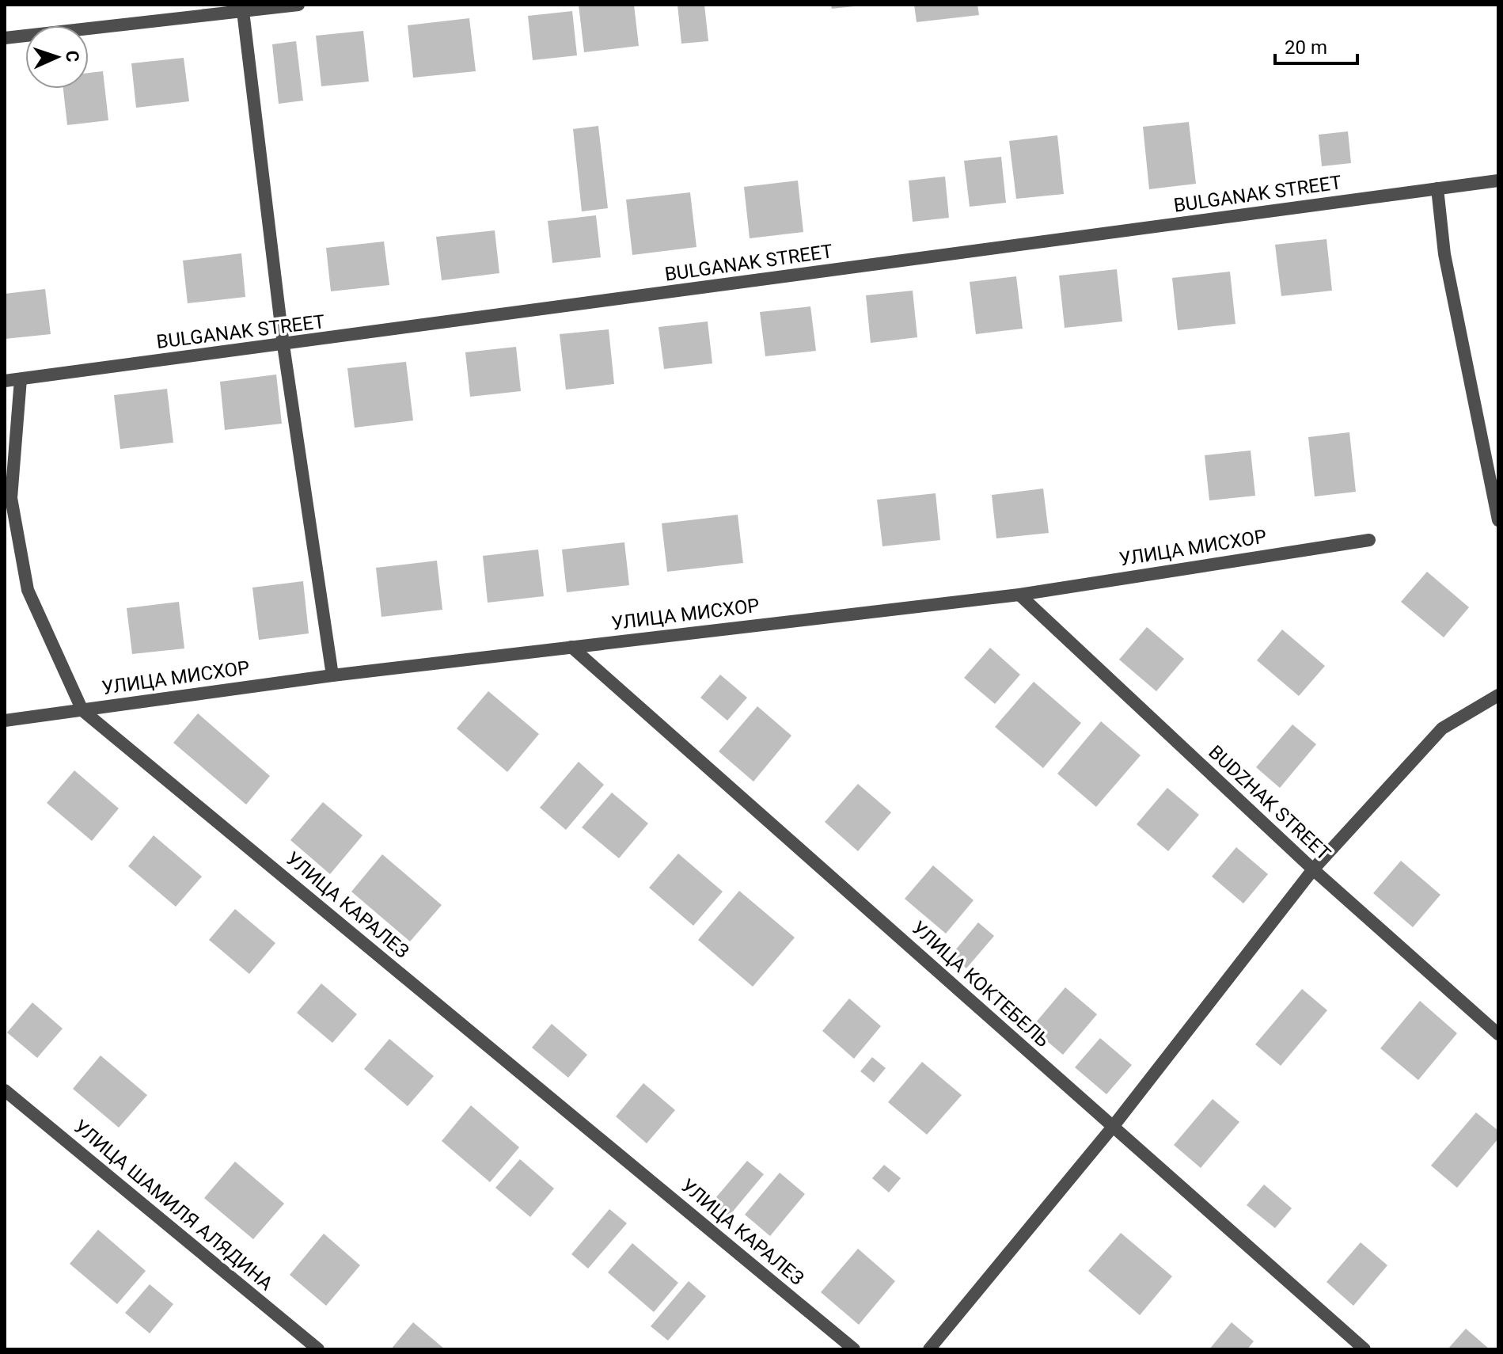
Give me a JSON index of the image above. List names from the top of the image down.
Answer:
{
  "streets": {
    "street": [
      "BULGANAK STREET",
      "УЛИЦА МИСХОР",
      "BUDZHAK STREET",
      "УЛИЦА КАРАЛЕЗ",
      "УЛИЦА КОКТЕБЕЛЬ",
      "УЛИЦА ШАМИЛЯ АЛЯДИНА"
    ]
  },
  "crossings": [
    ["BULGANAK STREET", "УЛИЦА КАРАЛЕЗ"],
    ["УЛИЦА МИСХОР", "BUDZHAK STREET"],
    ["УЛИЦА МИСХОР", "УЛИЦА КАРАЛЕЗ"],
    ["УЛИЦА МИСХОР", "УЛИЦА КОКТЕБЕЛЬ"]
  ],
  "scale_bar": "20 m",
  "north": "right"
}
